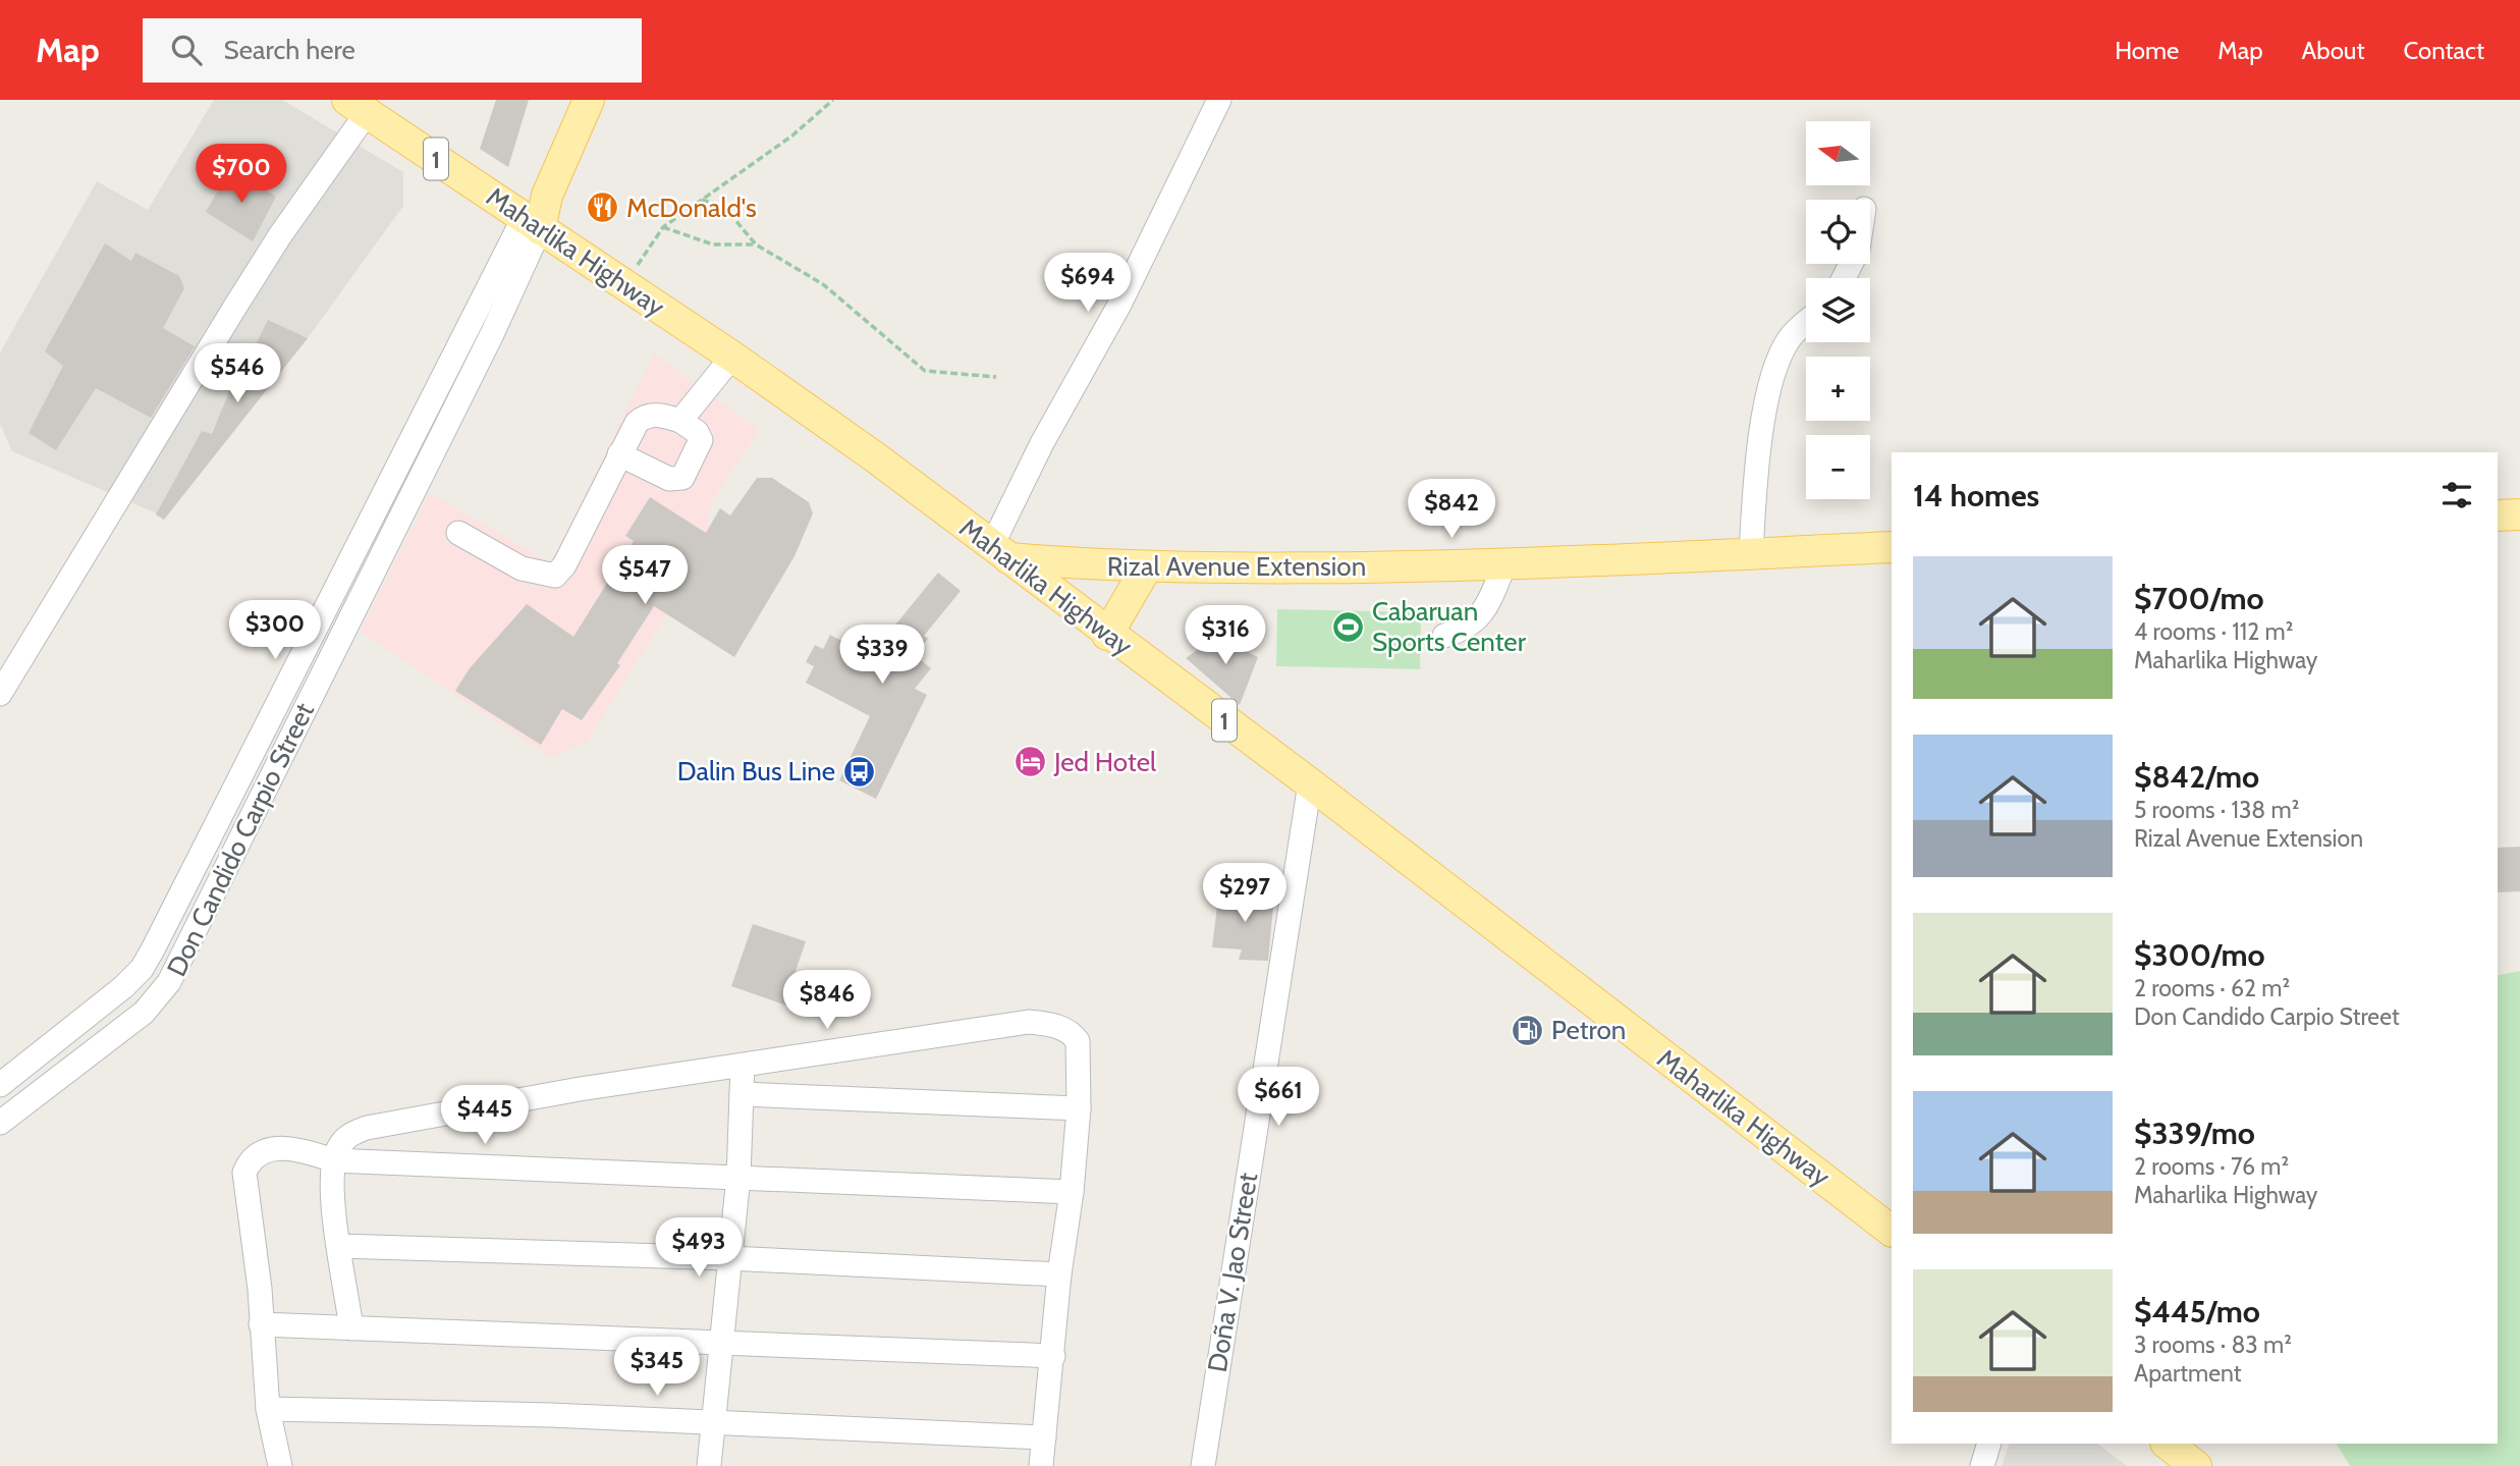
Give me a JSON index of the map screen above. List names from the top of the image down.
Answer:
{
  "streets": {
    "main road": ["1", "Maharlika Highway", "Rizal Avenue Extension"],
    "street": ["Don Candido Carpio Street", "Doña V. Jao Street"]
  },
  "crossings": [
    ["Maharlika Highway", "Rizal Avenue Extension"],
    ["Maharlika Highway", "Don Candido Carpio Street"],
    ["Maharlika Highway", "Doña V. Jao Street"]
  ],
  "places": {
    "restaurant": ["McDonald's"],
    "sports": ["Cabaruan Sports Center"],
    "hotel": ["Jed Hotel"],
    "bus stop": ["Dalin Bus Line"],
    "fuel station": ["Petron"]
  },
  "north": "left",
  "page": {
    "header": "Map",
    "search": "Search here",
    "nav": [
      "Home",
      "Map",
      "About",
      "Contact"
    ],
    "map_buttons": ["+", "−"],
    "price": [
      "$700",
      "$694",
      "$546",
      "$842",
      "$547",
      "$300",
      "$316",
      "$339",
      "$297",
      "$846",
      "$661",
      "$445",
      "$493",
      "$345"
    ],
    "heading": "14 homes",
    "list": [
      {
        "name": "$700/mo",
        "note": "4 rooms · 112 m² · Maharlika Highway"
      },
      {
        "name": "$842/mo",
        "note": "5 rooms · 138 m² · Rizal Avenue Extension"
      },
      {
        "name": "$300/mo",
        "note": "2 rooms · 62 m² · Don Candido Carpio Street"
      },
      {
        "name": "$339/mo",
        "note": "2 rooms · 76 m² · Maharlika Highway"
      },
      {
        "name": "$445/mo",
        "note": "3 rooms · 83 m² · Apartment"
      }
    ]
  }
}
